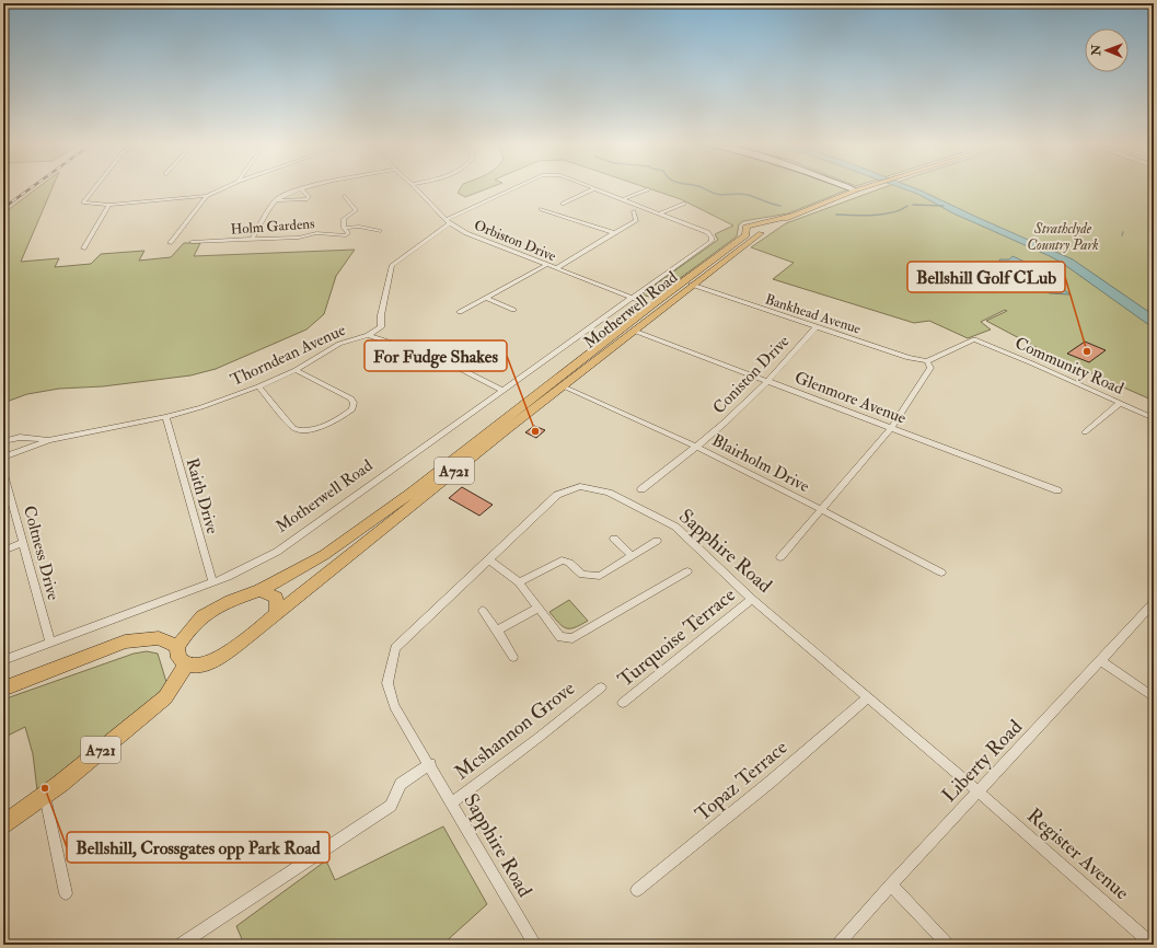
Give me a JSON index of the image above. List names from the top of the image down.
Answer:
{
  "streets": {
    "main road": ["Motherwell Road", "A721"],
    "street": [
      "Holm Gardens",
      "Orbiston Drive",
      "Bankhead Avenue",
      "Thorndean Avenue",
      "Community Road",
      "Coniston Drive",
      "Glenmore Avenue",
      "Blairholm Drive",
      "Raith Drive",
      "Sapphire Road",
      "Coltness Drive",
      "Turquoise Terrace",
      "Mcshannon Grove",
      "Liberty Road",
      "Topaz Terrace",
      "Register Avenue"
    ]
  },
  "crossings": [
    ["Orbiston Drive", "Motherwell Road"],
    ["Orbiston Drive", "Thorndean Avenue"],
    ["Motherwell Road", "Bankhead Avenue"],
    ["Motherwell Road", "Thorndean Avenue"],
    ["Motherwell Road", "Glenmore Avenue"],
    ["Motherwell Road", "Blairholm Drive"],
    ["Motherwell Road", "A721"],
    ["Motherwell Road", "Raith Drive"],
    ["Motherwell Road", "Coltness Drive"],
    ["Bankhead Avenue", "Community Road"],
    ["Bankhead Avenue", "Coniston Drive"],
    ["Thorndean Avenue", "Raith Drive"],
    ["Coniston Drive", "Glenmore Avenue"],
    ["Coniston Drive", "Blairholm Drive"],
    ["Sapphire Road", "Turquoise Terrace"],
    ["Sapphire Road", "Mcshannon Grove"],
    ["Sapphire Road", "Liberty Road"],
    ["Sapphire Road", "Topaz Terrace"],
    ["Sapphire Road", "Register Avenue"],
    ["Liberty Road", "Register Avenue"]
  ],
  "parks": ["Strathclyde Country Park"],
  "places": ["Bellshill Golf CLub", "For Fudge Shakes", "Bellshill, Crossgates opp Park Road"],
  "north": "left"
}
